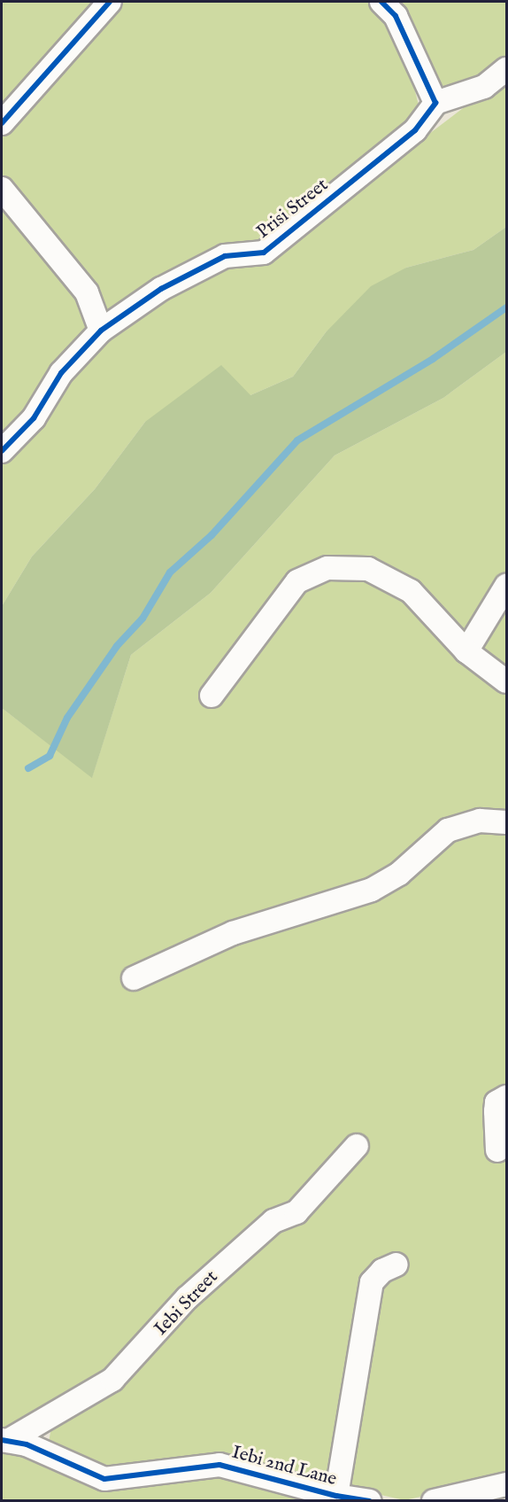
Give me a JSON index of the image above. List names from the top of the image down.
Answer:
{
  "streets": {
    "street": ["Prisi Street", "Iebi Street", "Iebi 2nd Lane"]
  },
  "crossings": [
    ["Iebi Street", "Iebi 2nd Lane"]
  ]
}
